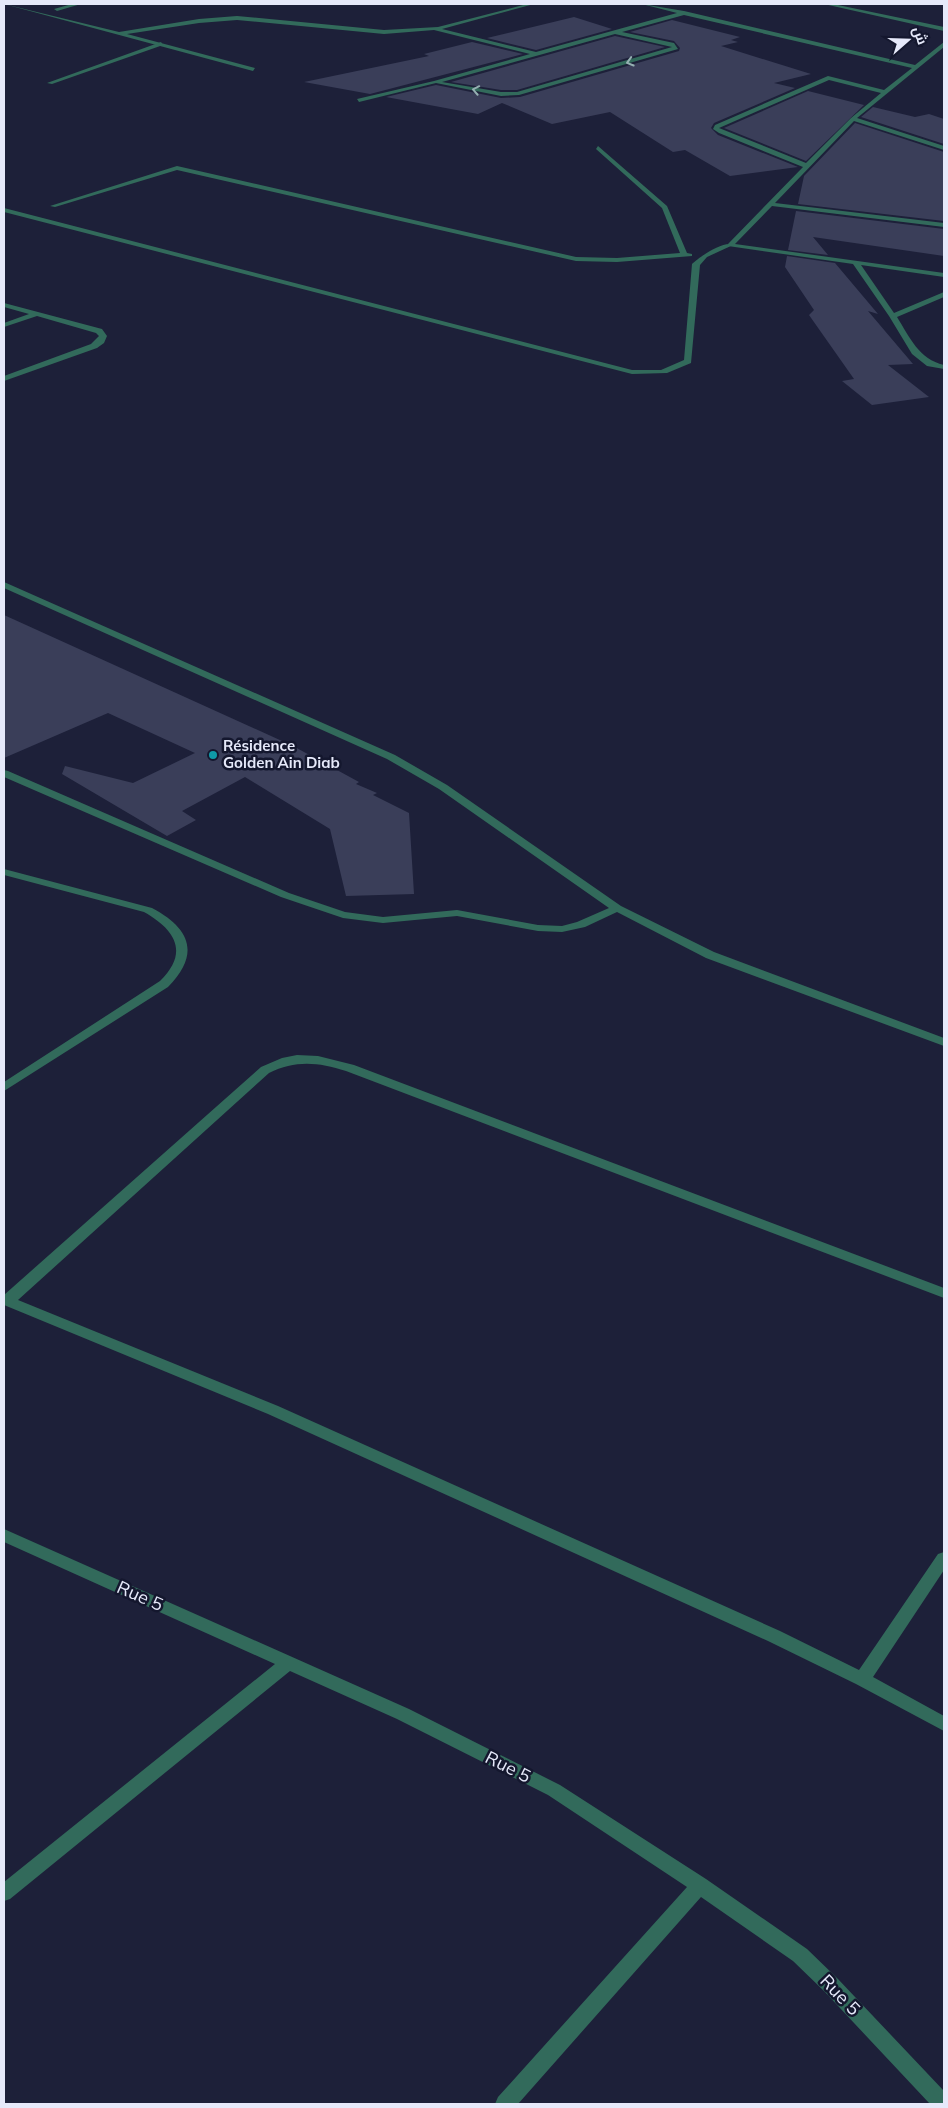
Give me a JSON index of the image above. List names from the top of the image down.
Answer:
{
  "streets": {
    "street": ["Rue 5"]
  },
  "places": ["Résidence Golden Ain Diab"],
  "north": "right"
}
